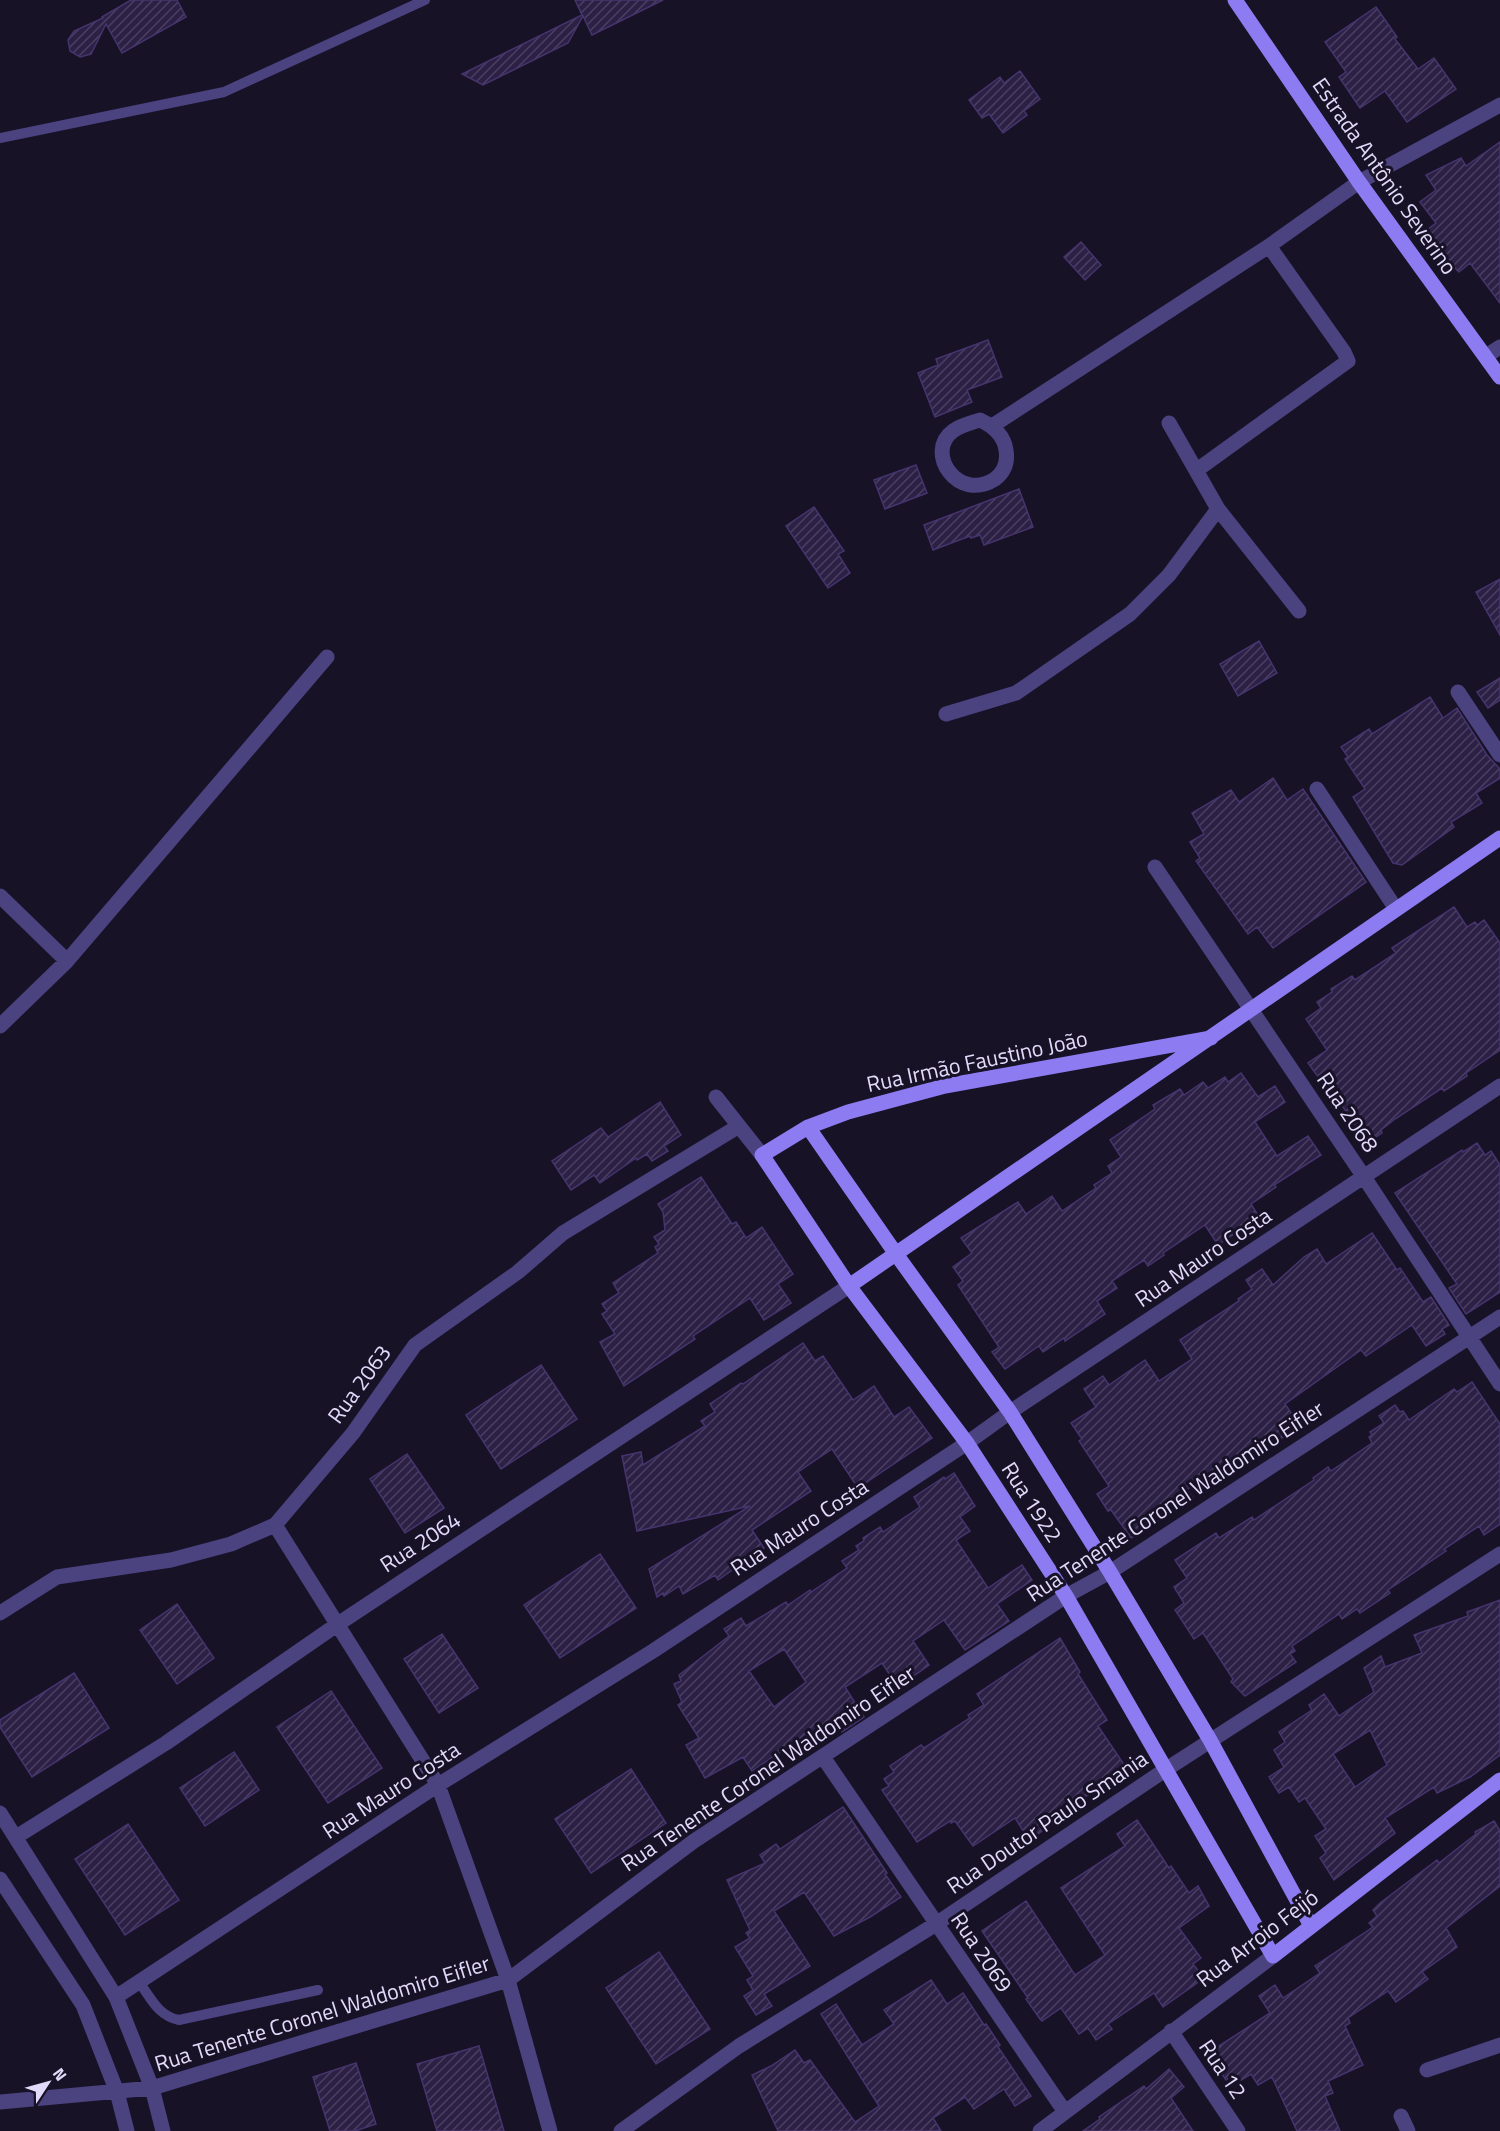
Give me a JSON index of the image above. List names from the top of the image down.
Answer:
{
  "streets": {
    "street": [
      "Estrada Antônio Severino",
      "Rua Irmão Faustino João",
      "Rua 2068",
      "Rua Mauro Costa",
      "Rua 2063",
      "Rua Tenente Coronel Waldomiro Eifler",
      "Rua 1922",
      "Rua 2064",
      "Rua Doutor Paulo Smania",
      "Rua Arroio Feijó",
      "Rua 2069",
      "Rua 12"
    ]
  },
  "crossings": [
    ["Rua Irmão Faustino João", "Rua 2068"],
    ["Rua Irmão Faustino João", "Rua 1922"],
    ["Rua Irmão Faustino João", "Rua 2064"],
    ["Rua 2068", "Rua Mauro Costa"],
    ["Rua 2068", "Rua Tenente Coronel Waldomiro Eifler"],
    ["Rua Mauro Costa", "Rua 1922"],
    ["Rua 2063", "Rua 1922"],
    ["Rua Tenente Coronel Waldomiro Eifler", "Rua 1922"],
    ["Rua Tenente Coronel Waldomiro Eifler", "Rua 2069"],
    ["Rua 1922", "Rua 2064"],
    ["Rua 1922", "Rua Doutor Paulo Smania"],
    ["Rua 1922", "Rua Arroio Feijó"],
    ["Rua Doutor Paulo Smania", "Rua 2069"],
    ["Rua Arroio Feijó", "Rua 2069"],
    ["Rua Arroio Feijó", "Rua 12"]
  ],
  "north": "top right"
}
